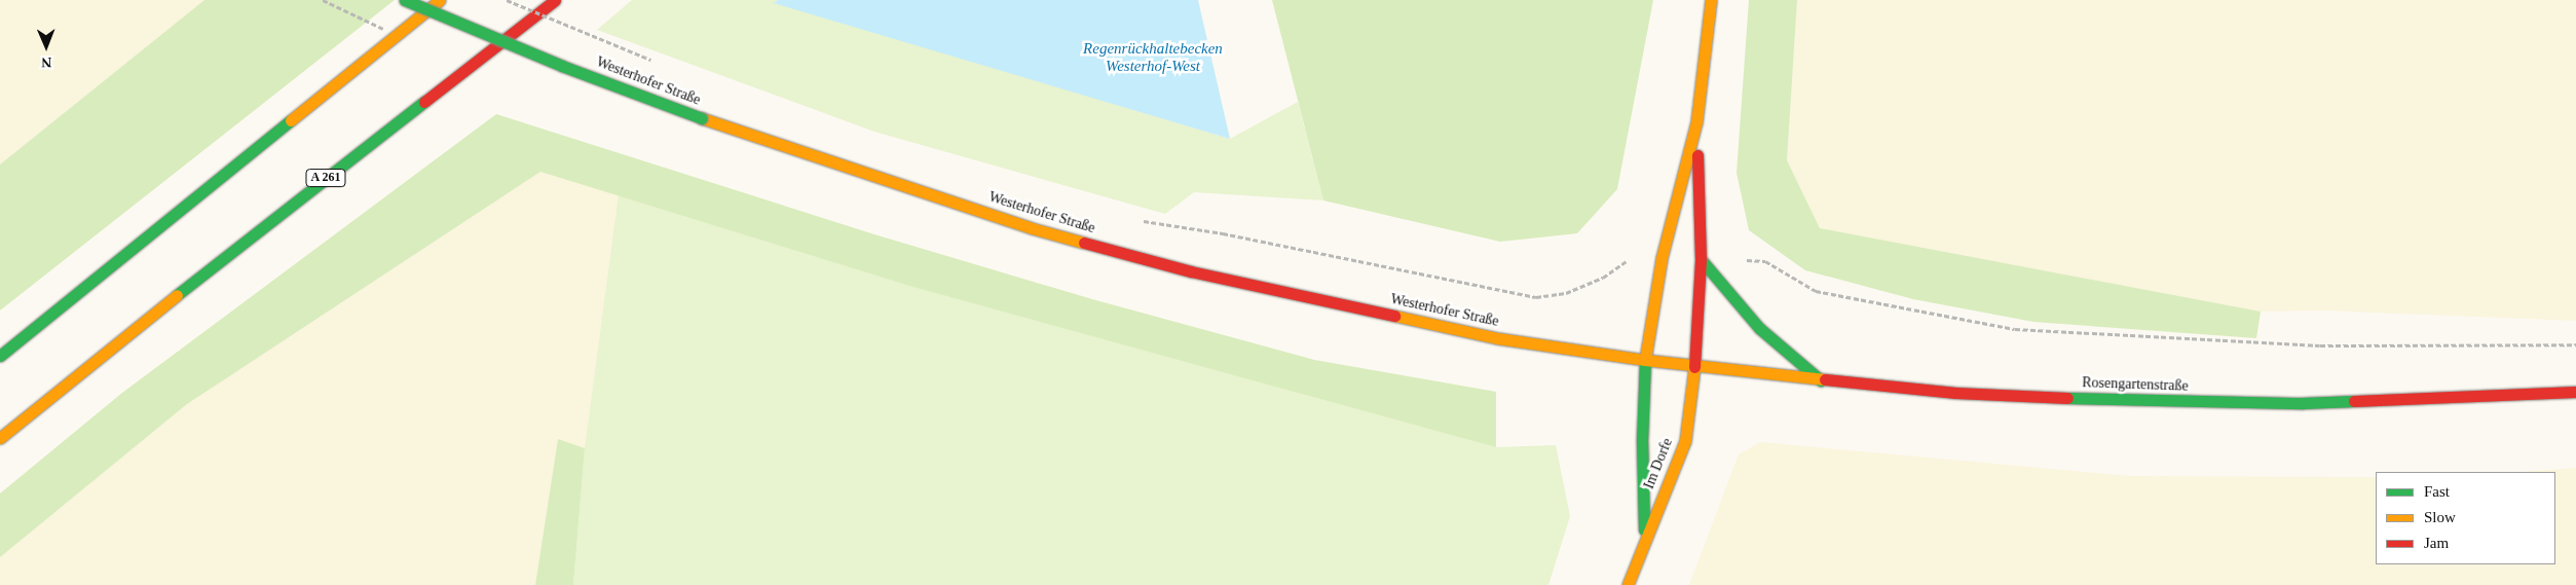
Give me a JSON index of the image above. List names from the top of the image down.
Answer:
{
  "streets": {
    "main road": [
      "Westerhofer Straße",
      "A 261",
      "Rosengartenstraße",
      "Im Dorfe"
    ]
  },
  "crossings": [
    ["Westerhofer Straße", "Rosengartenstraße"],
    ["Westerhofer Straße", "Im Dorfe"],
    ["Rosengartenstraße", "Im Dorfe"]
  ],
  "water": ["Regenrückhaltebecken Westerhof-West"],
  "legend": ["Fast", "Slow", "Jam"],
  "north": "bottom"
}
